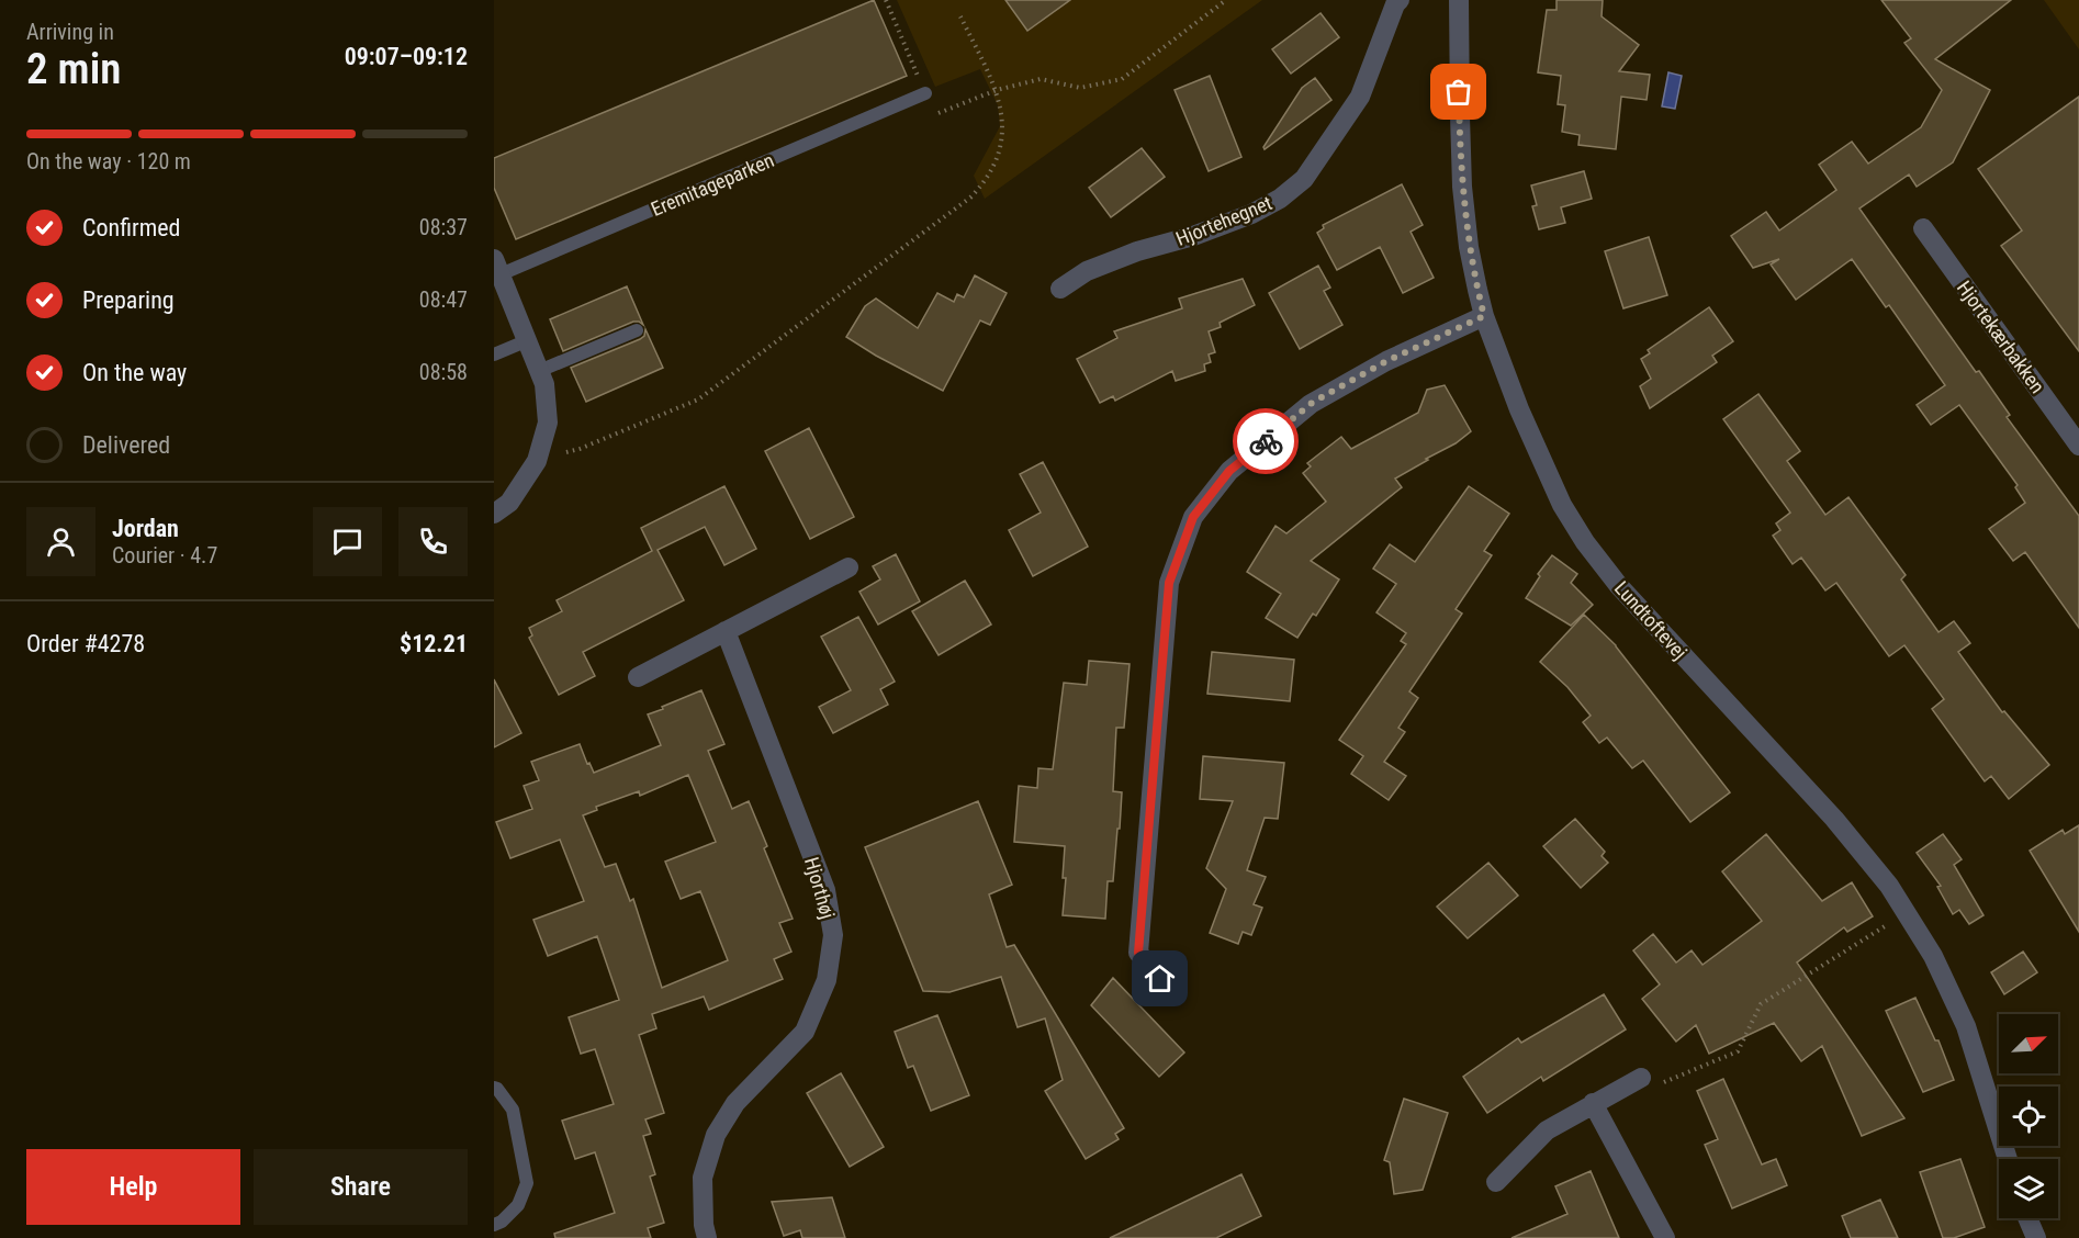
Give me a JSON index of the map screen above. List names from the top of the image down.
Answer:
{
  "streets": {
    "street": [
      "Eremitageparken",
      "Hjortehegnet",
      "Hjortekærbakken",
      "Lundtoftevej",
      "Hjorthøj"
    ]
  },
  "north": "top right",
  "page": {
    "heading": ["2 min", "Arriving in", "09:07–09:12"],
    "panel": [
      "Jordan",
      "Courier · 4.7",
      "Order #4278",
      "$12.21"
    ],
    "bar": "On the way · 120 m",
    "list": [
      ["Confirmed", "08:37"],
      ["Preparing", "08:47"],
      ["On the way", "08:58"],
      "Delivered"
    ],
    "buttons": ["Help", "Share"]
  }
}
